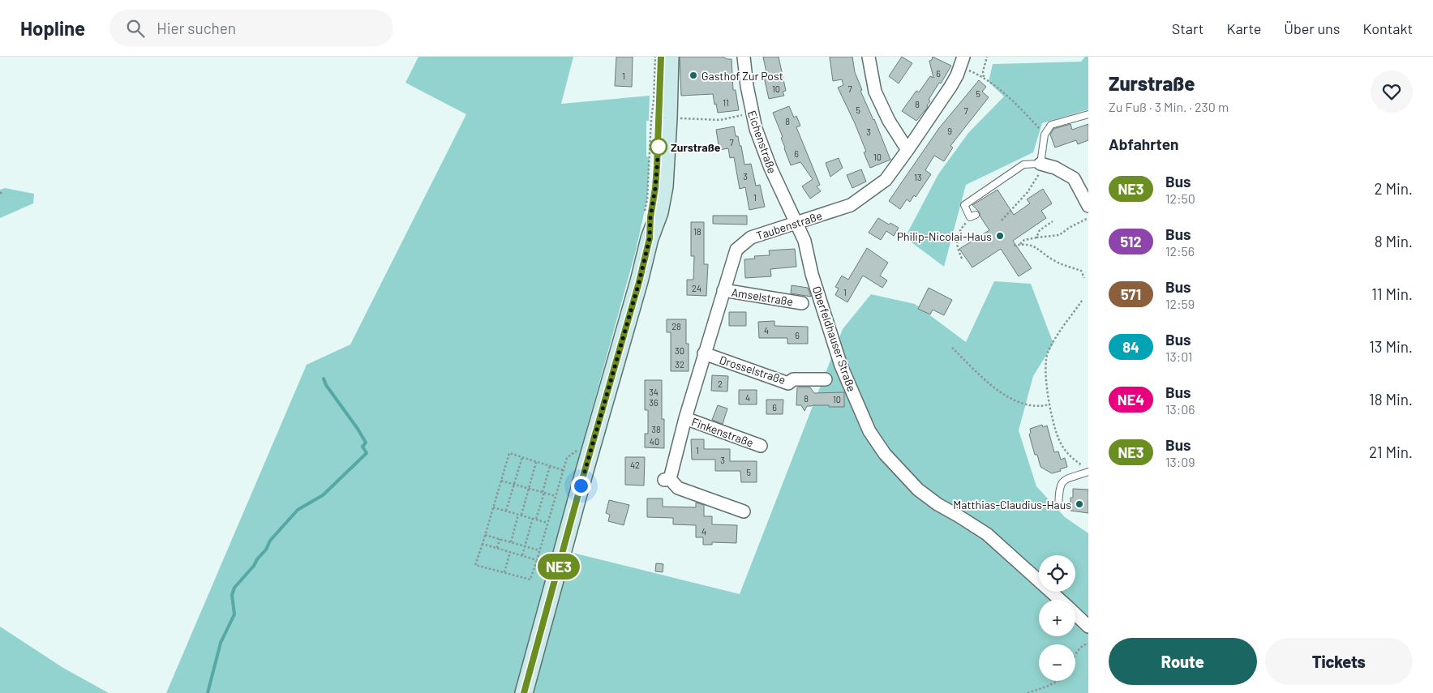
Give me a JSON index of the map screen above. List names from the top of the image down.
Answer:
{
  "streets": {
    "street": [
      "Eichenstraße",
      "Taubenstraße",
      "Amselstraße",
      "Oberfeldhauser Straße",
      "Drosselstraße",
      "Finkenstraße"
    ]
  },
  "crossings": [
    ["Eichenstraße", "Taubenstraße"],
    ["Eichenstraße", "Oberfeldhauser Straße"],
    ["Taubenstraße", "Amselstraße"],
    ["Taubenstraße", "Oberfeldhauser Straße"],
    ["Taubenstraße", "Drosselstraße"],
    ["Taubenstraße", "Finkenstraße"]
  ],
  "places": [
    "Gasthof Zur Post",
    "Zurstraße",
    "Philip-Nicolai-Haus",
    "Matthias-Claudius-Haus"
  ],
  "lines": ["bus line NE3"],
  "house_numbers": [
    "6",
    "1",
    "10",
    "7",
    "5",
    "11",
    "8",
    "5",
    "7",
    "8",
    "9",
    "3",
    "7",
    "6",
    "10",
    "3",
    "13",
    "1",
    "18",
    "24",
    "1",
    "28",
    "4",
    "6",
    "30",
    "32",
    "2",
    "34",
    "4",
    "8",
    "10",
    "36",
    "6",
    "38",
    "40",
    "1",
    "3",
    "42",
    "5",
    "4"
  ],
  "page": {
    "header": "Hopline",
    "search": "Hier suchen",
    "nav": [
      "Start",
      "Karte",
      "Über uns",
      "Kontakt"
    ],
    "on_map": "NE3",
    "heading": [
      ["Zurstraße", "Zu Fuß · 3 Min. · 230 m"],
      "Abfahrten"
    ],
    "list": [
      {
        "mark": "NE3",
        "name": "Bus",
        "note": "12:50",
        "value": "2 Min."
      },
      {
        "mark": "512",
        "name": "Bus",
        "note": "12:56",
        "value": "8 Min."
      },
      {
        "mark": "571",
        "name": "Bus",
        "note": "12:59",
        "value": "11 Min."
      },
      {
        "mark": "84",
        "name": "Bus",
        "note": "13:01",
        "value": "13 Min."
      },
      {
        "mark": "NE4",
        "name": "Bus",
        "note": "13:06",
        "value": "18 Min."
      },
      {
        "mark": "NE3",
        "name": "Bus",
        "note": "13:09",
        "value": "21 Min."
      }
    ],
    "map_buttons": ["+", "−"],
    "buttons": ["Route", "Tickets"]
  }
}
